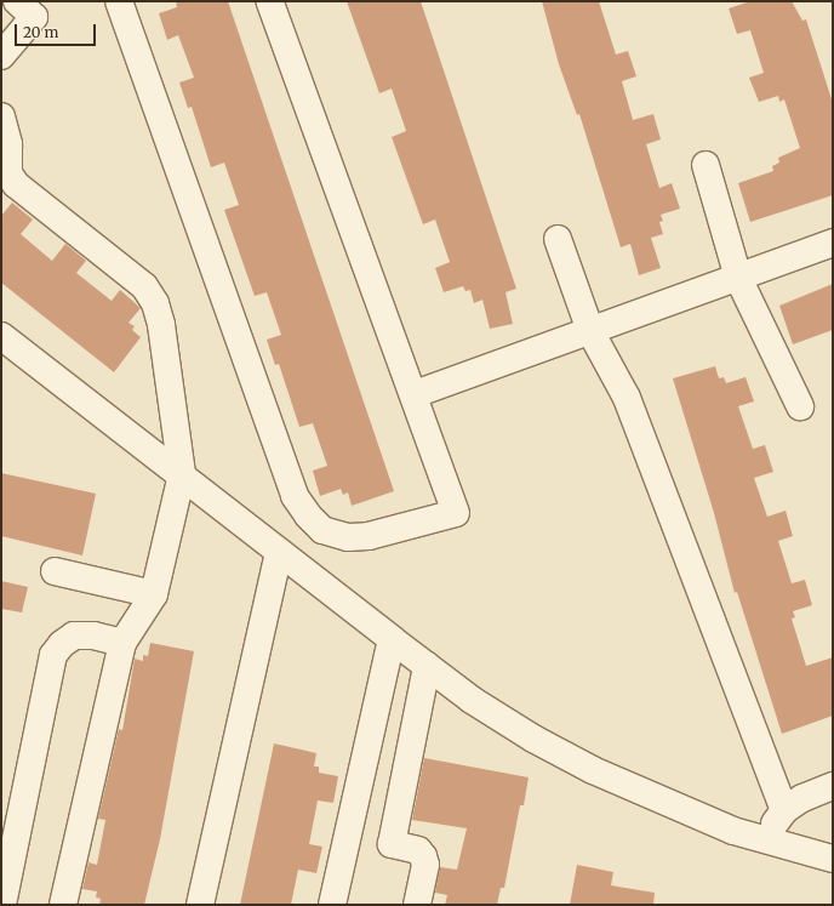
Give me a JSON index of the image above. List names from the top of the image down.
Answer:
{
  "scale_bar": "20 m"
}
